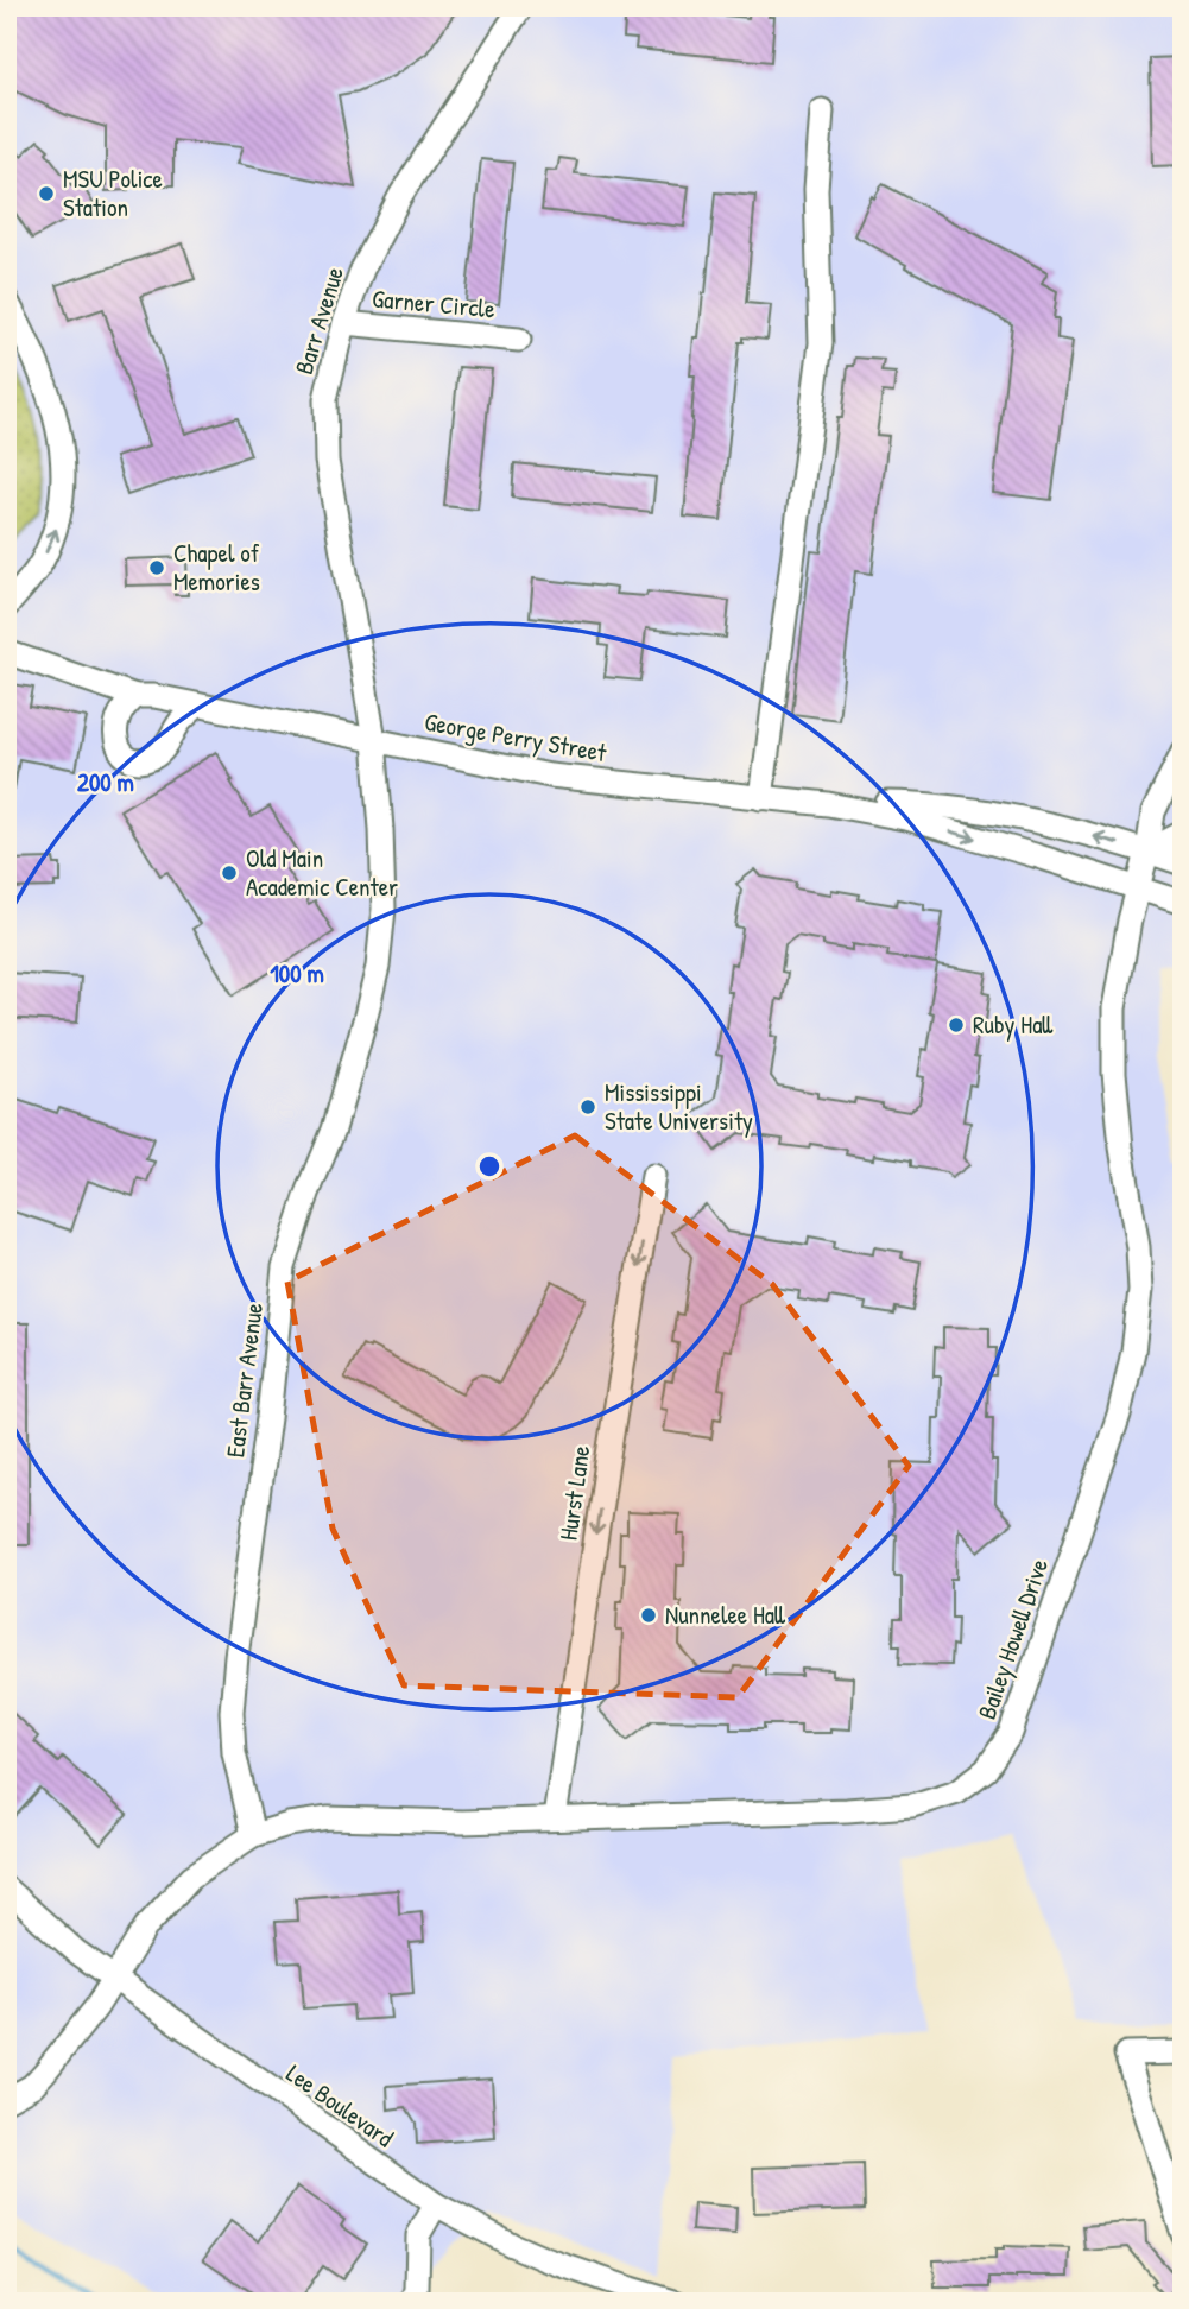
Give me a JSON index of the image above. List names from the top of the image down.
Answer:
{
  "streets": {
    "street": [
      "Garner Circle",
      "Barr Avenue",
      "George Perry Street",
      "East Barr Avenue",
      "Hurst Lane",
      "Bailey Howell Drive",
      "Lee Boulevard"
    ]
  },
  "crossings": [
    ["Garner Circle", "Barr Avenue"],
    ["Barr Avenue", "George Perry Street"],
    ["Barr Avenue", "East Barr Avenue"],
    ["George Perry Street", "East Barr Avenue"],
    ["George Perry Street", "Bailey Howell Drive"],
    ["East Barr Avenue", "Bailey Howell Drive"],
    ["Hurst Lane", "Bailey Howell Drive"]
  ],
  "one_way": ["Hurst Lane"],
  "places": [
    "MSU Police Station",
    "Chapel of Memories",
    "Old Main Academic Center",
    "Ruby Hall",
    "Mississippi State University",
    "Nunnelee Hall"
  ],
  "rings": ["200 m", "100 m"]
}
